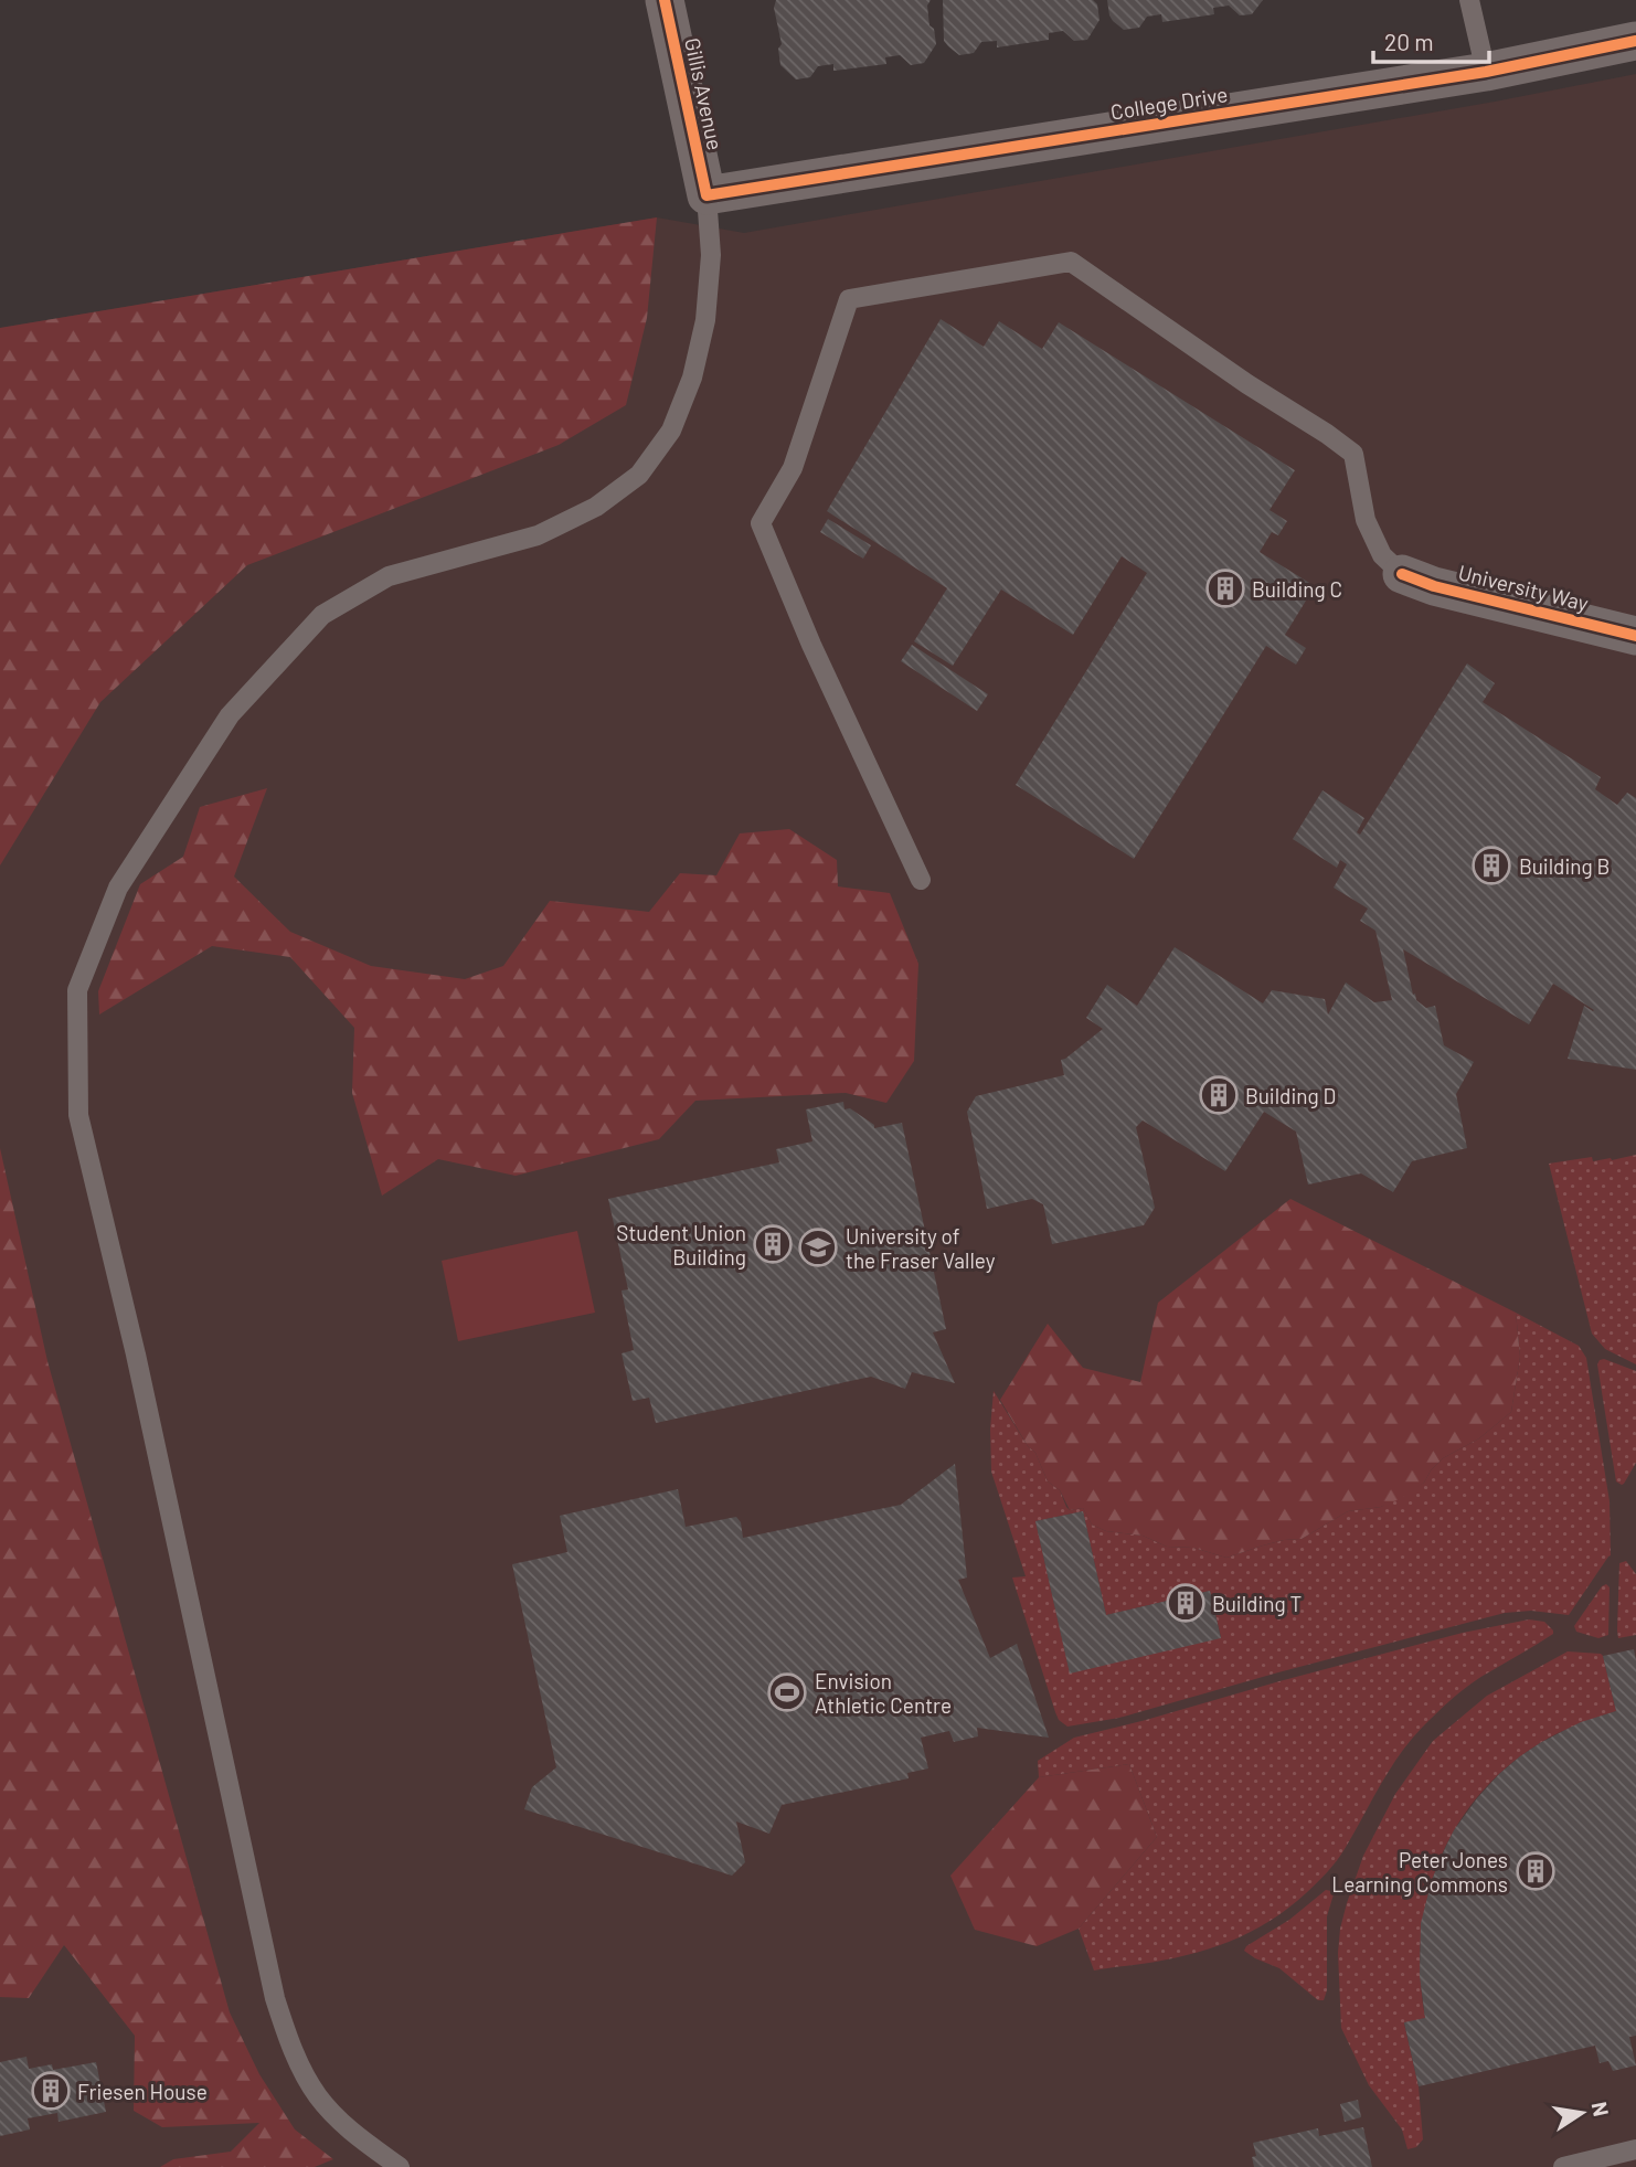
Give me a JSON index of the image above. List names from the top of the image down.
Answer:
{
  "streets": {
    "street": ["Gillis Avenue", "College Drive", "University Way"]
  },
  "crossings": [
    ["Gillis Avenue", "College Drive"]
  ],
  "places": {
    "building": [
      "Building C",
      "Building B",
      "Building D",
      "Student Union Building",
      "Building T",
      "Peter Jones Learning Commons",
      "Friesen House"
    ],
    "school or university": ["University of the Fraser Valley"],
    "sports": ["Envision Athletic Centre"]
  },
  "scale_bar": "20 m",
  "north": "right"
}
